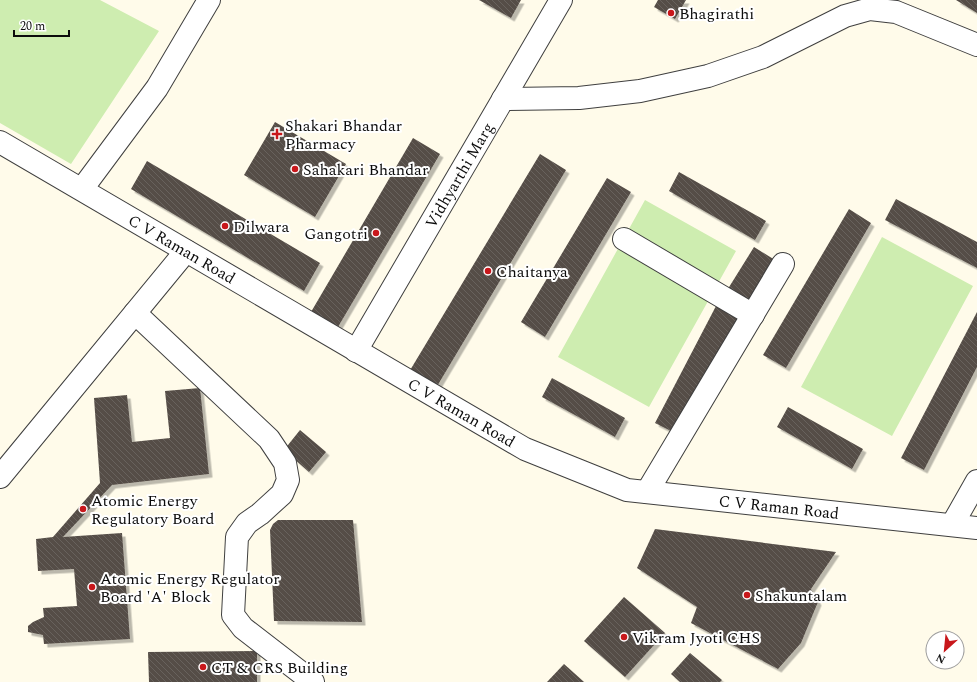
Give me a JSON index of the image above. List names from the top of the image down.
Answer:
{
  "streets": {
    "street": ["Vidhyarthi Marg", "C V Raman Road"]
  },
  "crossings": [
    ["Vidhyarthi Marg", "C V Raman Road"]
  ],
  "places": {
    "other": [
      "Bhagirathi",
      "Sahakari Bhandar",
      "Dilwara",
      "Gangotri",
      "Chaitanya",
      "Atomic Energy Regulatory Board",
      "Atomic Energy Regulator Board 'A' Block",
      "Shakuntalam",
      "Vikram Jyoti CHS",
      "CT & CRS Building"
    ],
    "health": ["Shakari Bhandar Pharmacy"]
  },
  "scale_bar": "20 m",
  "north": "bottom left"
}
